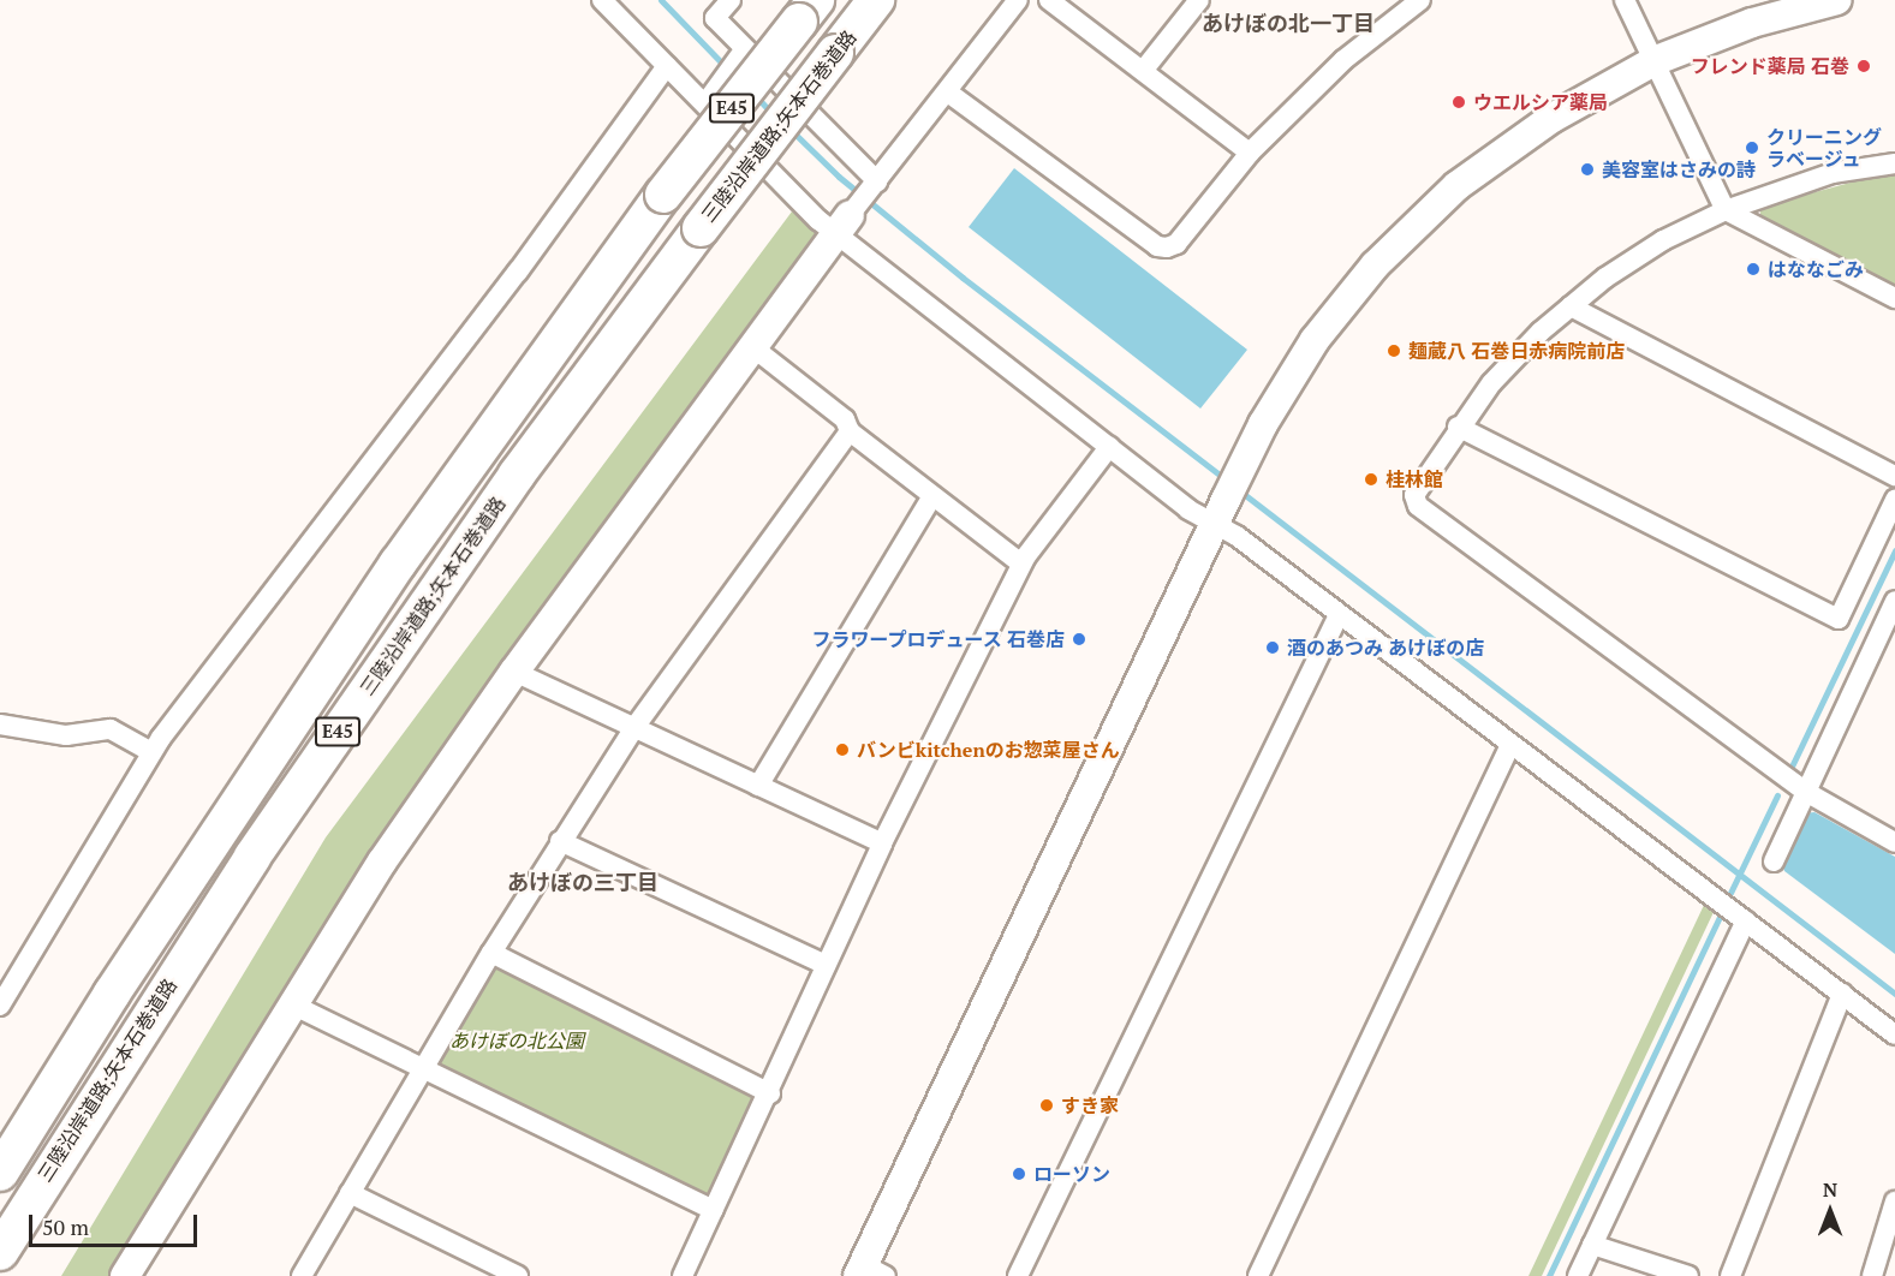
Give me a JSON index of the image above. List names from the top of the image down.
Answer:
{
  "streets": {
    "highway": ["E45", "三陸沿岸道路;矢本石巻道路"]
  },
  "districts": ["あけぼの北一丁目", "あけぼの三丁目"],
  "parks": ["あけぼの北公園"],
  "places": [
    "フレンド薬局 石巻",
    "ウエルシア薬局",
    "クリーニング ラベージュ",
    "美容室はさみの詩",
    "はななごみ",
    "麺蔵八 石巻日赤病院前店",
    "桂林館",
    "フラワープロデュース 石巻店",
    "酒のあつみ あけぼの店",
    "バンビkitchenのお惣菜屋さん",
    "すき家",
    "ローソン"
  ],
  "scale_bar": "50 m",
  "north": "top"
}
